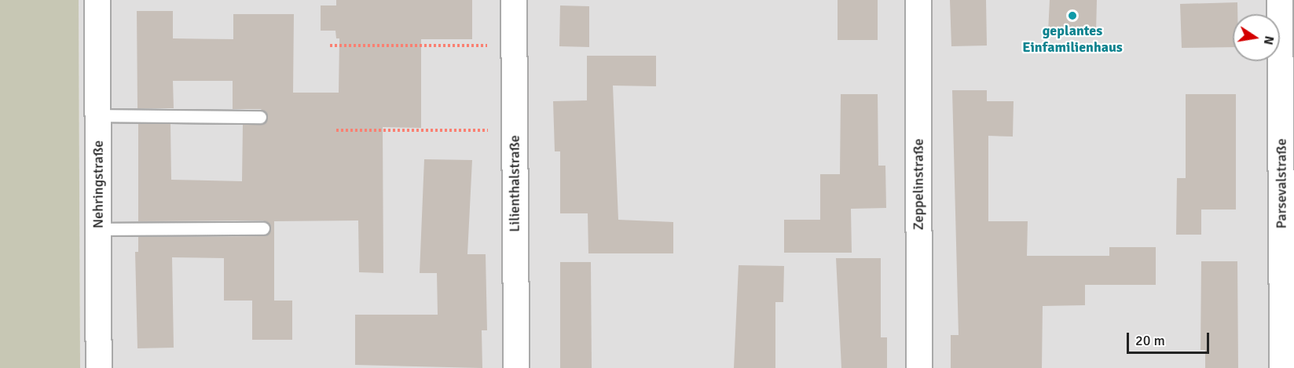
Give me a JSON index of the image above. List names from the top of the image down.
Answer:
{
  "streets": {
    "street": [
      "Lilienthalstraße",
      "Parsevalstraße",
      "Nehringstraße",
      "Zeppelinstraße"
    ]
  },
  "places": ["geplantes Einfamilienhaus"],
  "scale_bar": "20 m",
  "north": "right"
}
